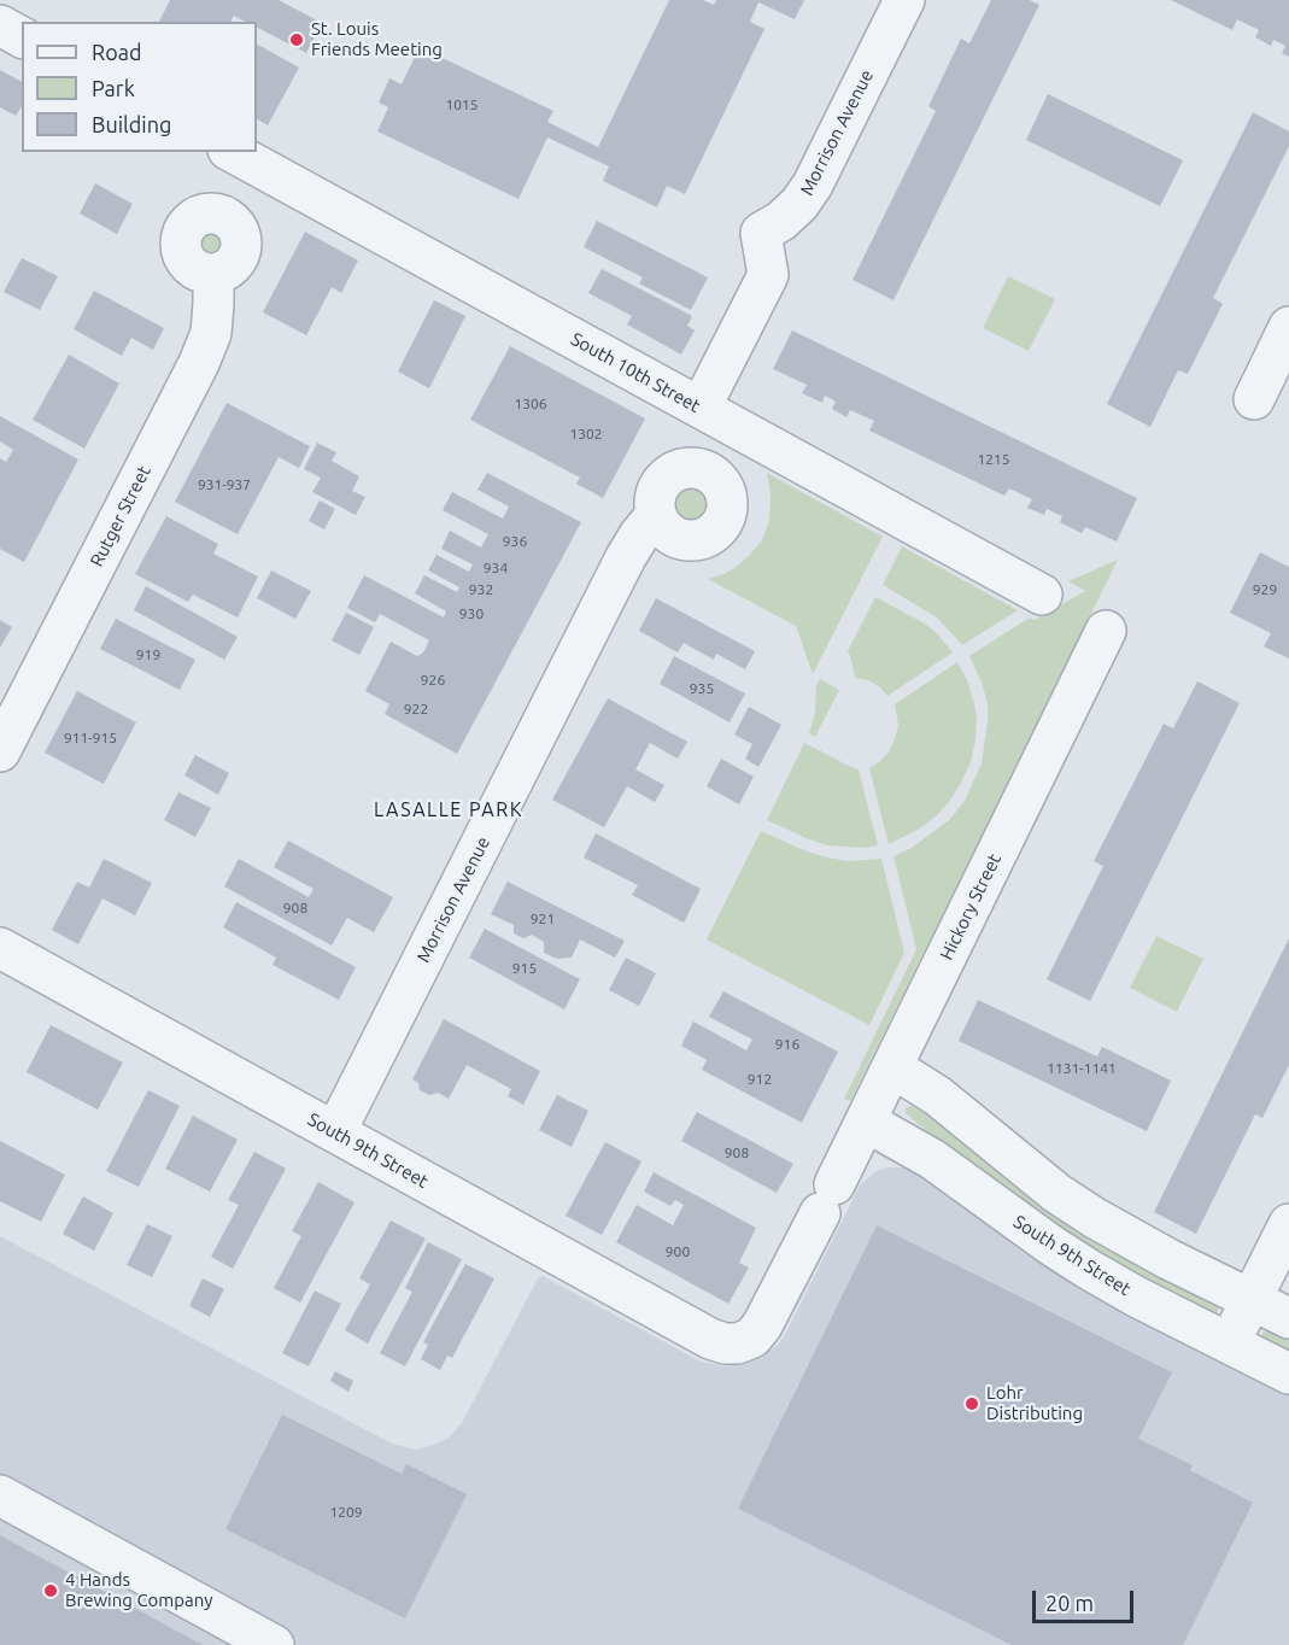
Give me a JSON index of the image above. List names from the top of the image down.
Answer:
{
  "streets": {
    "street": [
      "Morrison Avenue",
      "South 10th Street",
      "Rutger Street",
      "Hickory Street",
      "South 9th Street"
    ]
  },
  "crossings": [
    ["Morrison Avenue", "South 10th Street"],
    ["Morrison Avenue", "South 9th Street"],
    ["Hickory Street", "South 9th Street"]
  ],
  "districts": ["LASALLE PARK"],
  "places": ["St. Louis Friends Meeting", "Lohr Distributing", "4 Hands Brewing Company"],
  "house_numbers": [
    "1015",
    "1306",
    "1302",
    "1215",
    "931-937",
    "936",
    "934",
    "932",
    "929",
    "930",
    "919",
    "926",
    "935",
    "922",
    "911-915",
    "908",
    "921",
    "915",
    "916",
    "1131-1141",
    "912",
    "908",
    "900",
    "1209"
  ],
  "legend": ["Road", "Park", "Building"],
  "scale_bar": "20 m"
}
